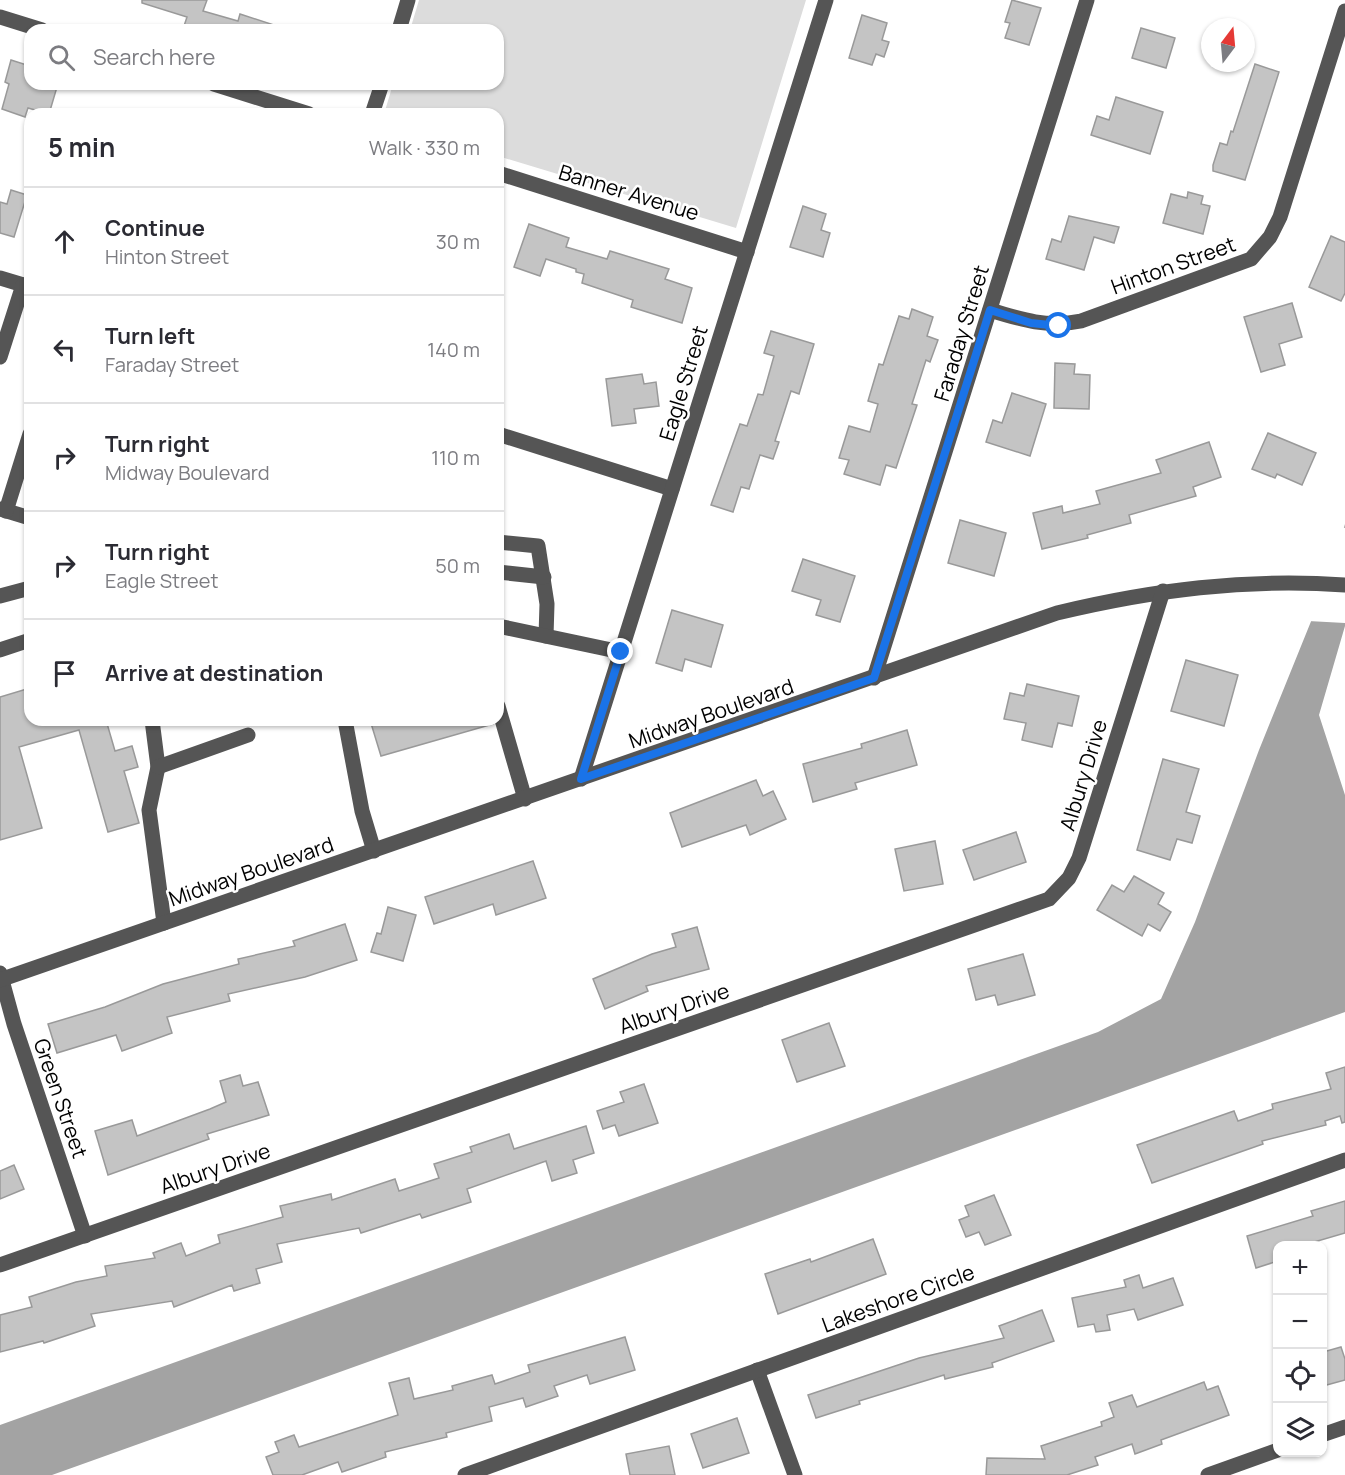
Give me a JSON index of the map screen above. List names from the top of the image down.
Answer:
{
  "streets": {
    "street": [
      "Banner Avenue",
      "Hinton Street",
      "Faraday Street",
      "Eagle Street",
      "Midway Boulevard",
      "Albury Drive",
      "Green Street",
      "Lakeshore Circle"
    ]
  },
  "crossings": [
    ["Banner Avenue", "Eagle Street"],
    ["Hinton Street", "Faraday Street"],
    ["Faraday Street", "Midway Boulevard"],
    ["Eagle Street", "Midway Boulevard"],
    ["Midway Boulevard", "Albury Drive"],
    ["Midway Boulevard", "Green Street"],
    ["Albury Drive", "Green Street"]
  ],
  "north": "top",
  "page": {
    "search": "Search here",
    "heading": ["5 min", "Walk · 330 m"],
    "list": [
      ["Continue", "Hinton Street", "30 m"],
      ["Turn left", "Faraday Street", "140 m"],
      ["Turn right", "Midway Boulevard", "110 m"],
      ["Turn right", "Eagle Street", "50 m"],
      "Arrive at destination"
    ],
    "map_buttons": ["+", "−"]
  }
}
